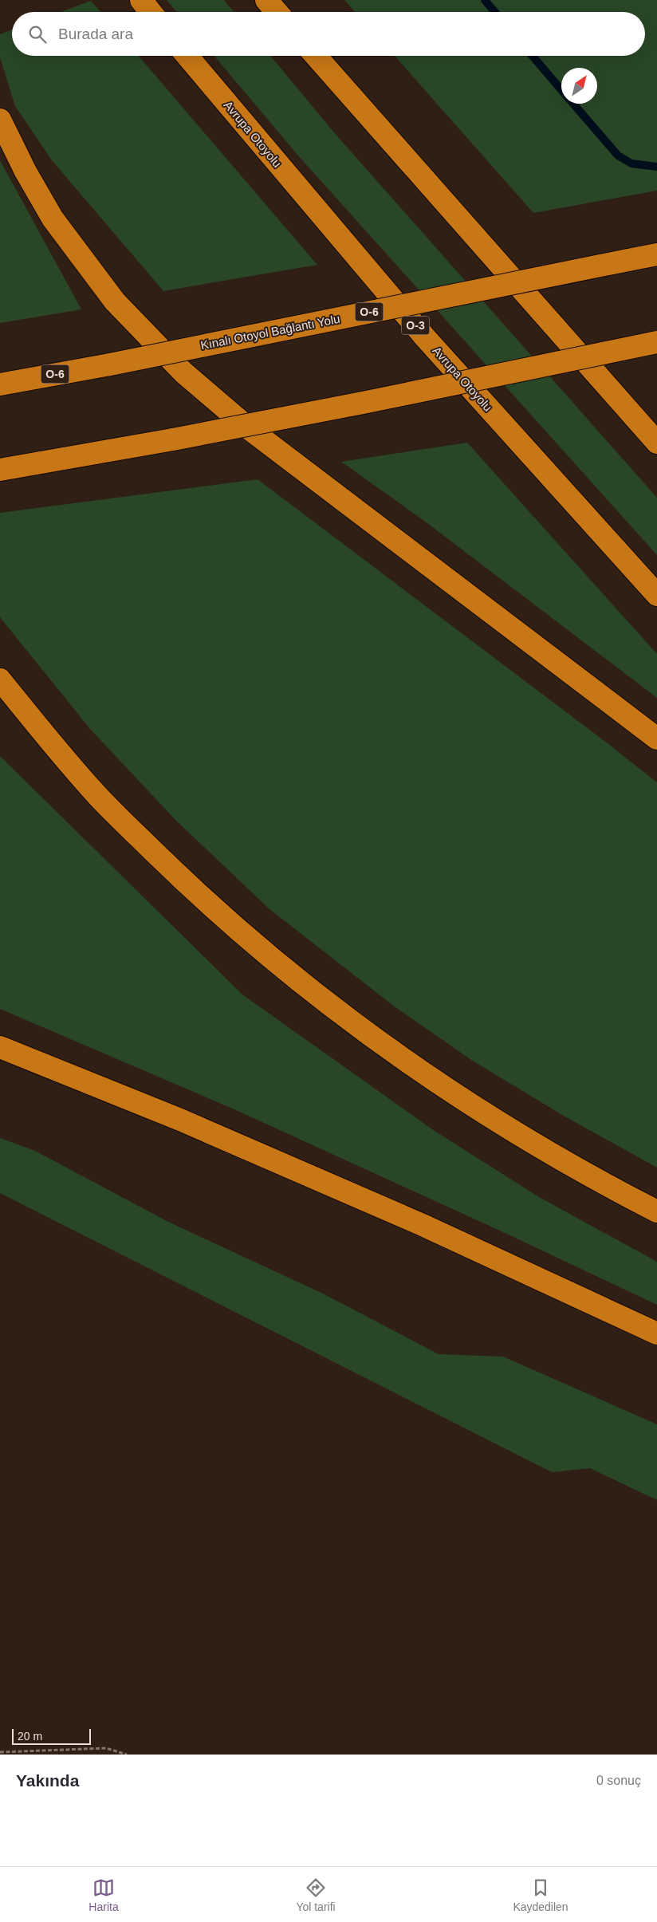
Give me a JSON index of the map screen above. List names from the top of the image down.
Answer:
{
  "streets": {
    "highway": [
      "Avrupa Otoyolu",
      "O-6",
      "O-3",
      "Kınalı Otoyol Bağlantı Yolu"
    ]
  },
  "scale_bar": "20 m",
  "north": "top right",
  "page": {
    "search": "Burada ara",
    "scale": "20 m",
    "heading": ["Yakında", "0 sonuç"],
    "nav": ["Harita", "Yol tarifi", "Kaydedilen"]
  }
}
